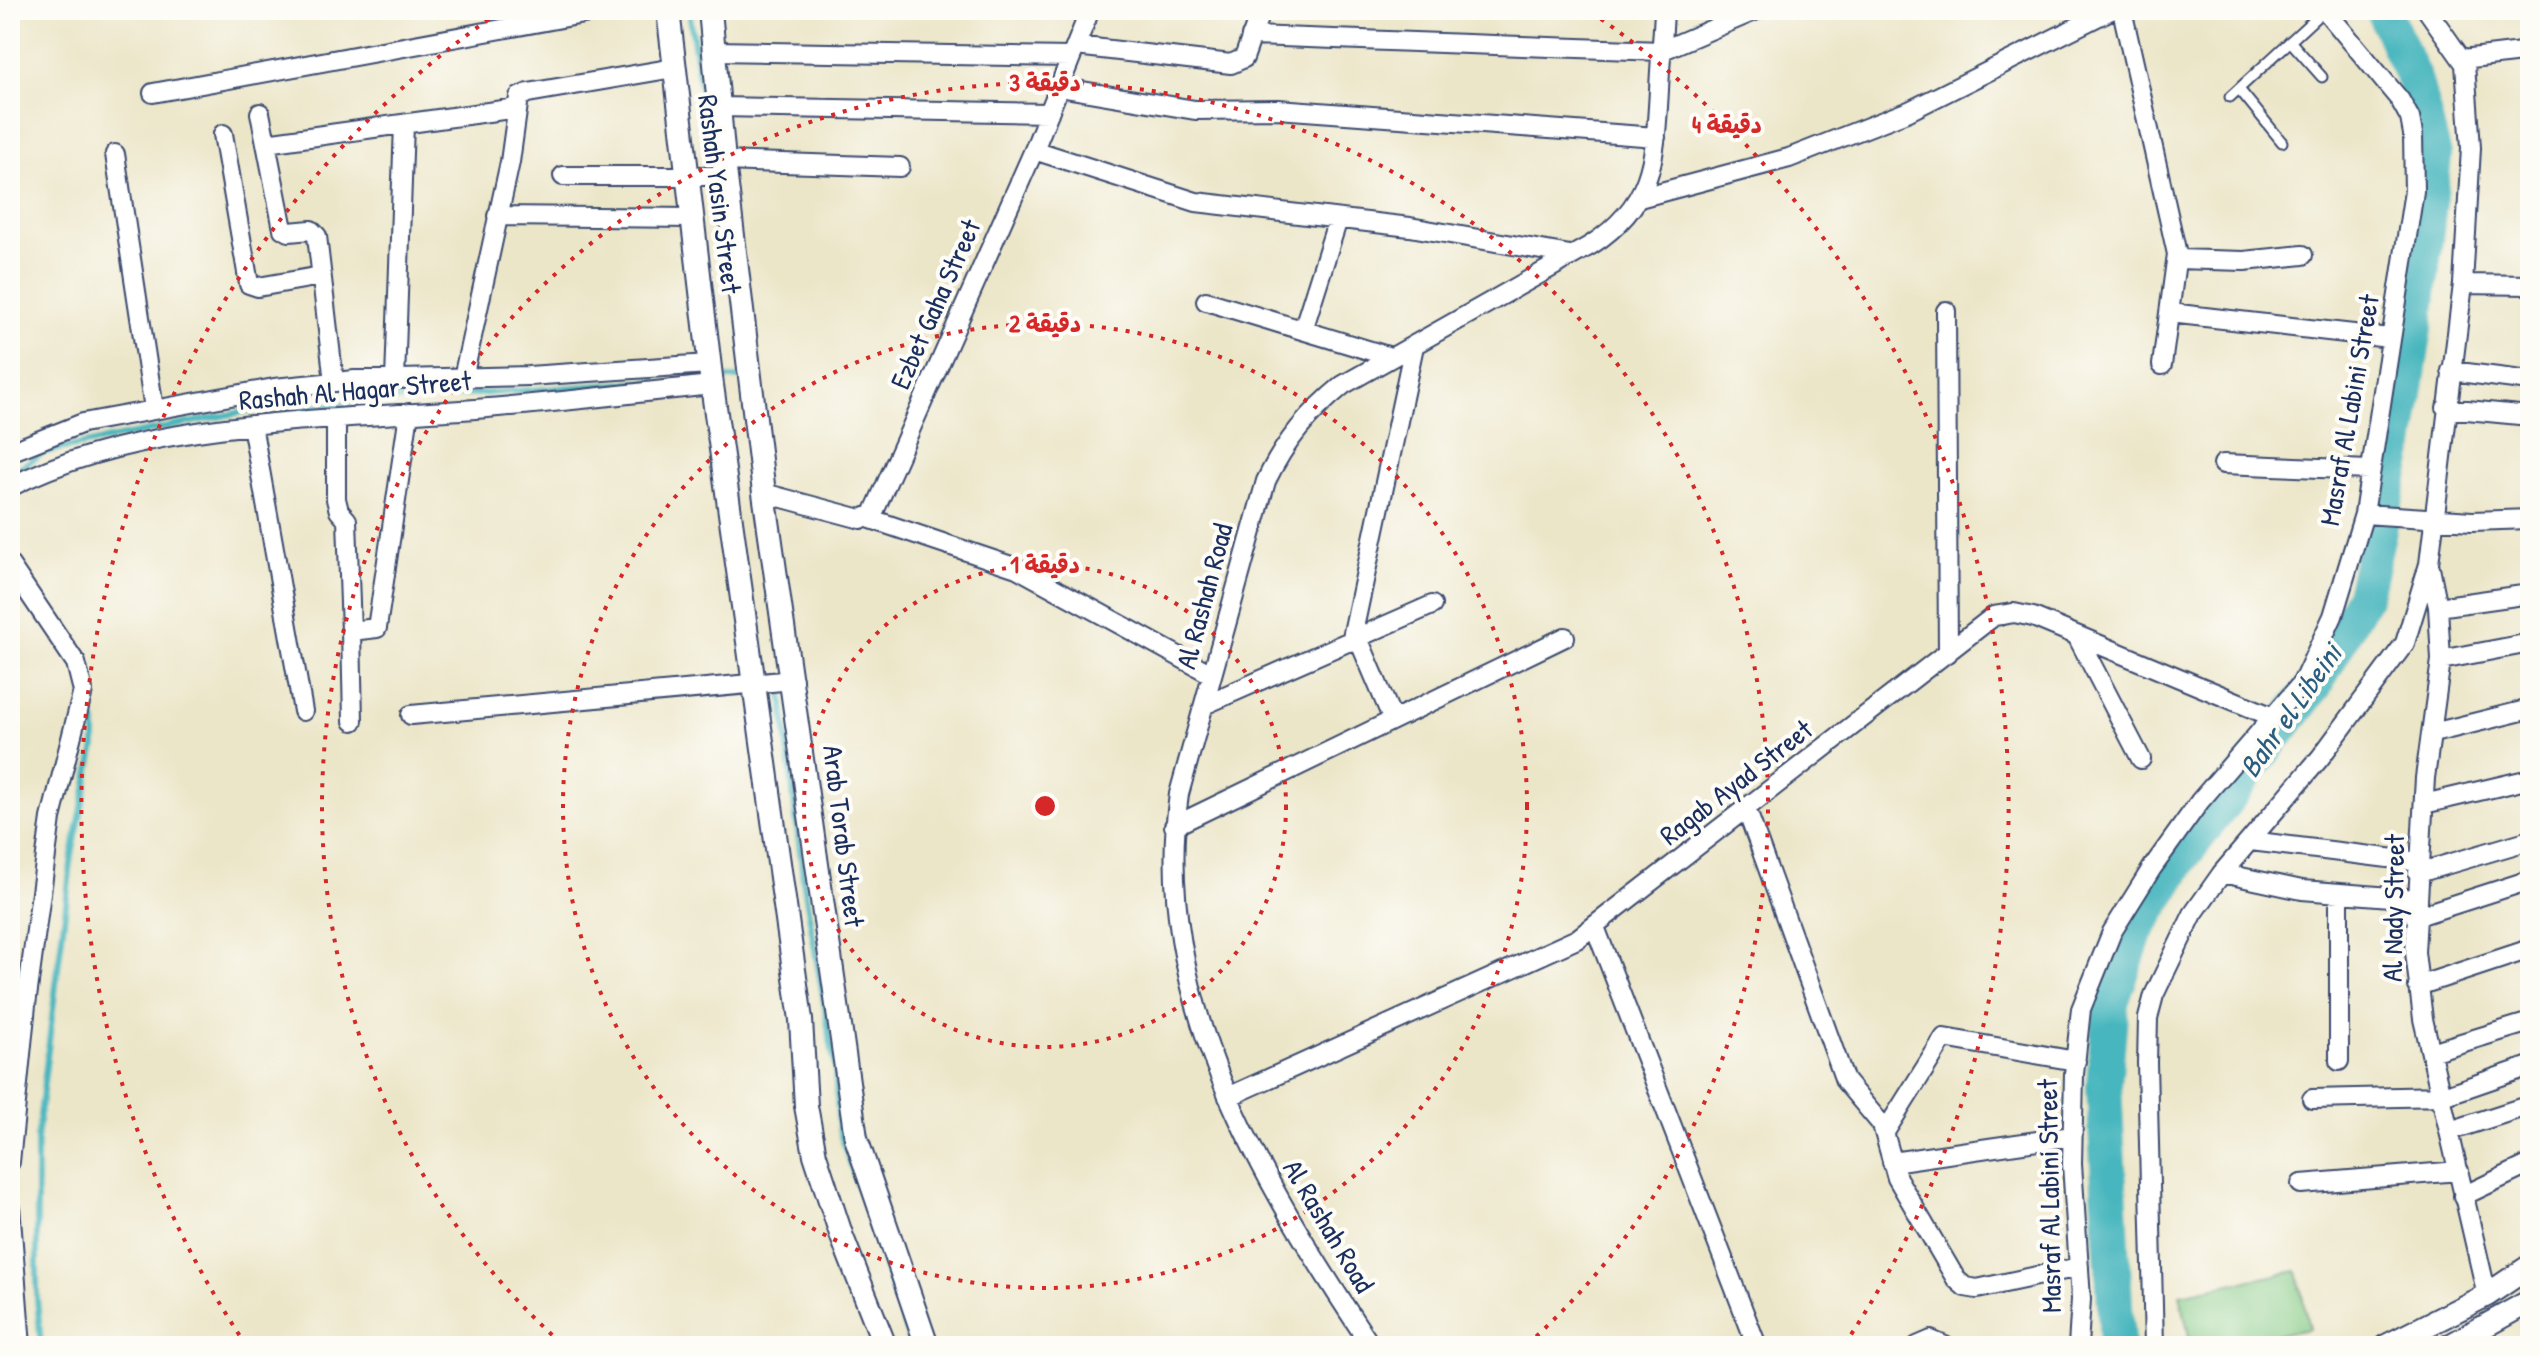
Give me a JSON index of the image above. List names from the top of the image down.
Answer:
{
  "streets": {
    "street": [
      "Rashah Yasin Street",
      "Ezbet Gaha Street",
      "Rashah Al Hagar Street",
      "Masraf Al Labini Street",
      "Al Rashah Road",
      "Ragab Ayad Street",
      "Arab Torab Street",
      "Al Nady Street"
    ]
  },
  "crossings": [
    ["Rashah Yasin Street", "Rashah Al Hagar Street"],
    ["Rashah Yasin Street", "Arab Torab Street"],
    ["Masraf Al Labini Street", "Ragab Ayad Street"],
    ["Al Rashah Road", "Ragab Ayad Street"]
  ],
  "water": ["Bahr el Libeini"],
  "rings": [
    "3 دقيقة",
    "4 دقيقة",
    "2 دقيقة",
    "1 دقيقة"
  ]
}
